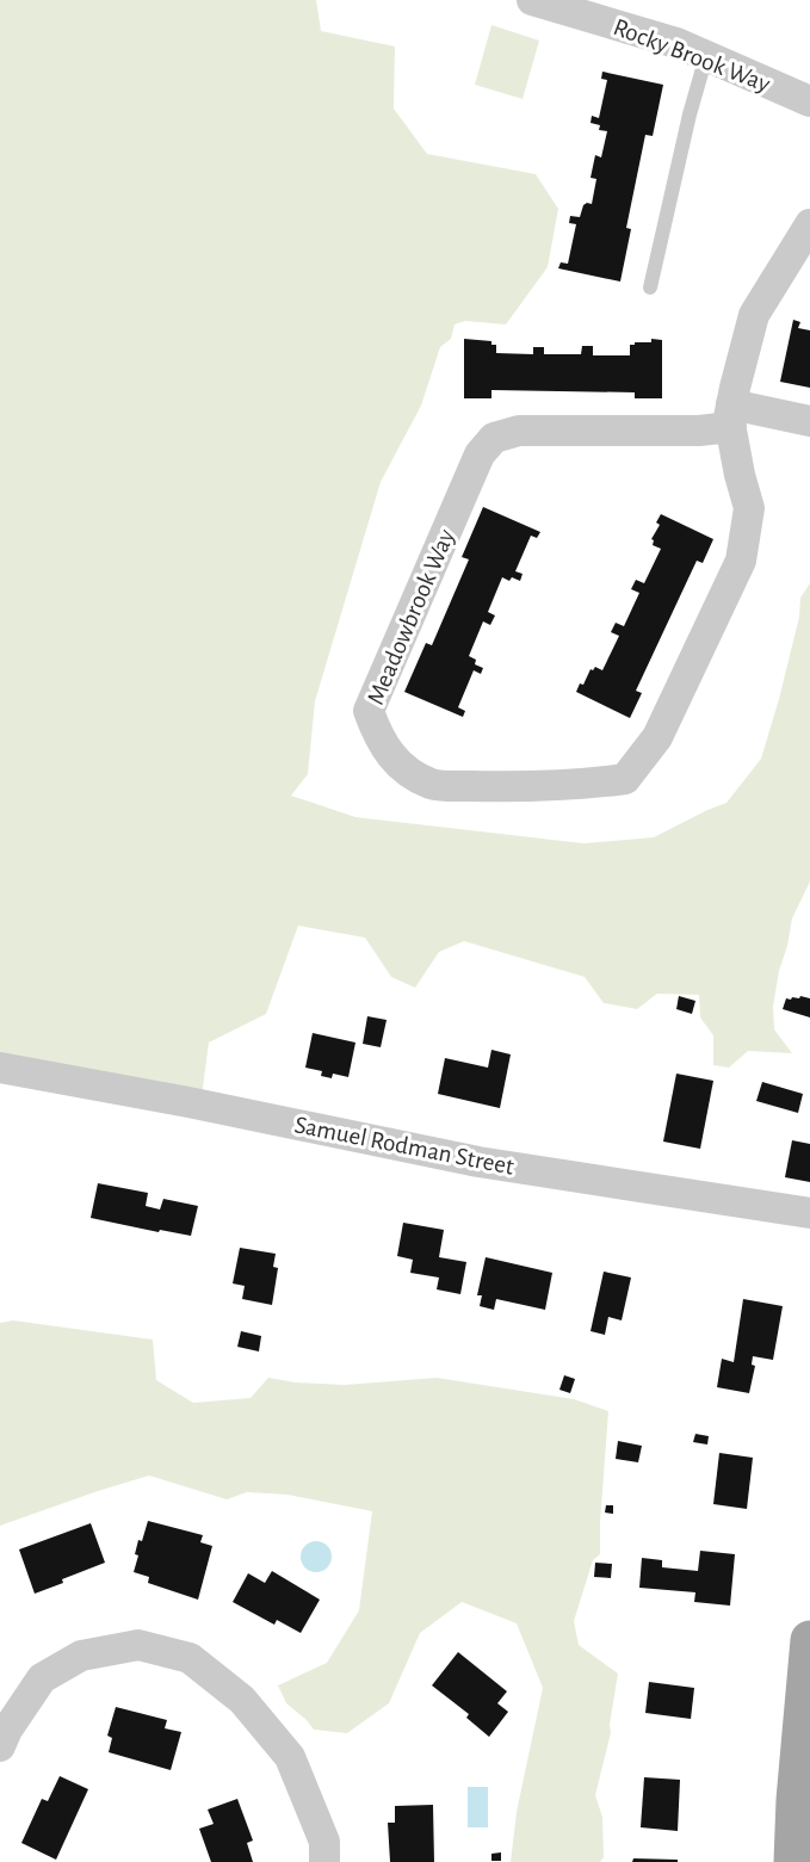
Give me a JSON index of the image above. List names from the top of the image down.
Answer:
{
  "streets": {
    "street": ["Rocky Brook Way", "Meadowbrook Way", "Samuel Rodman Street"]
  }
}
